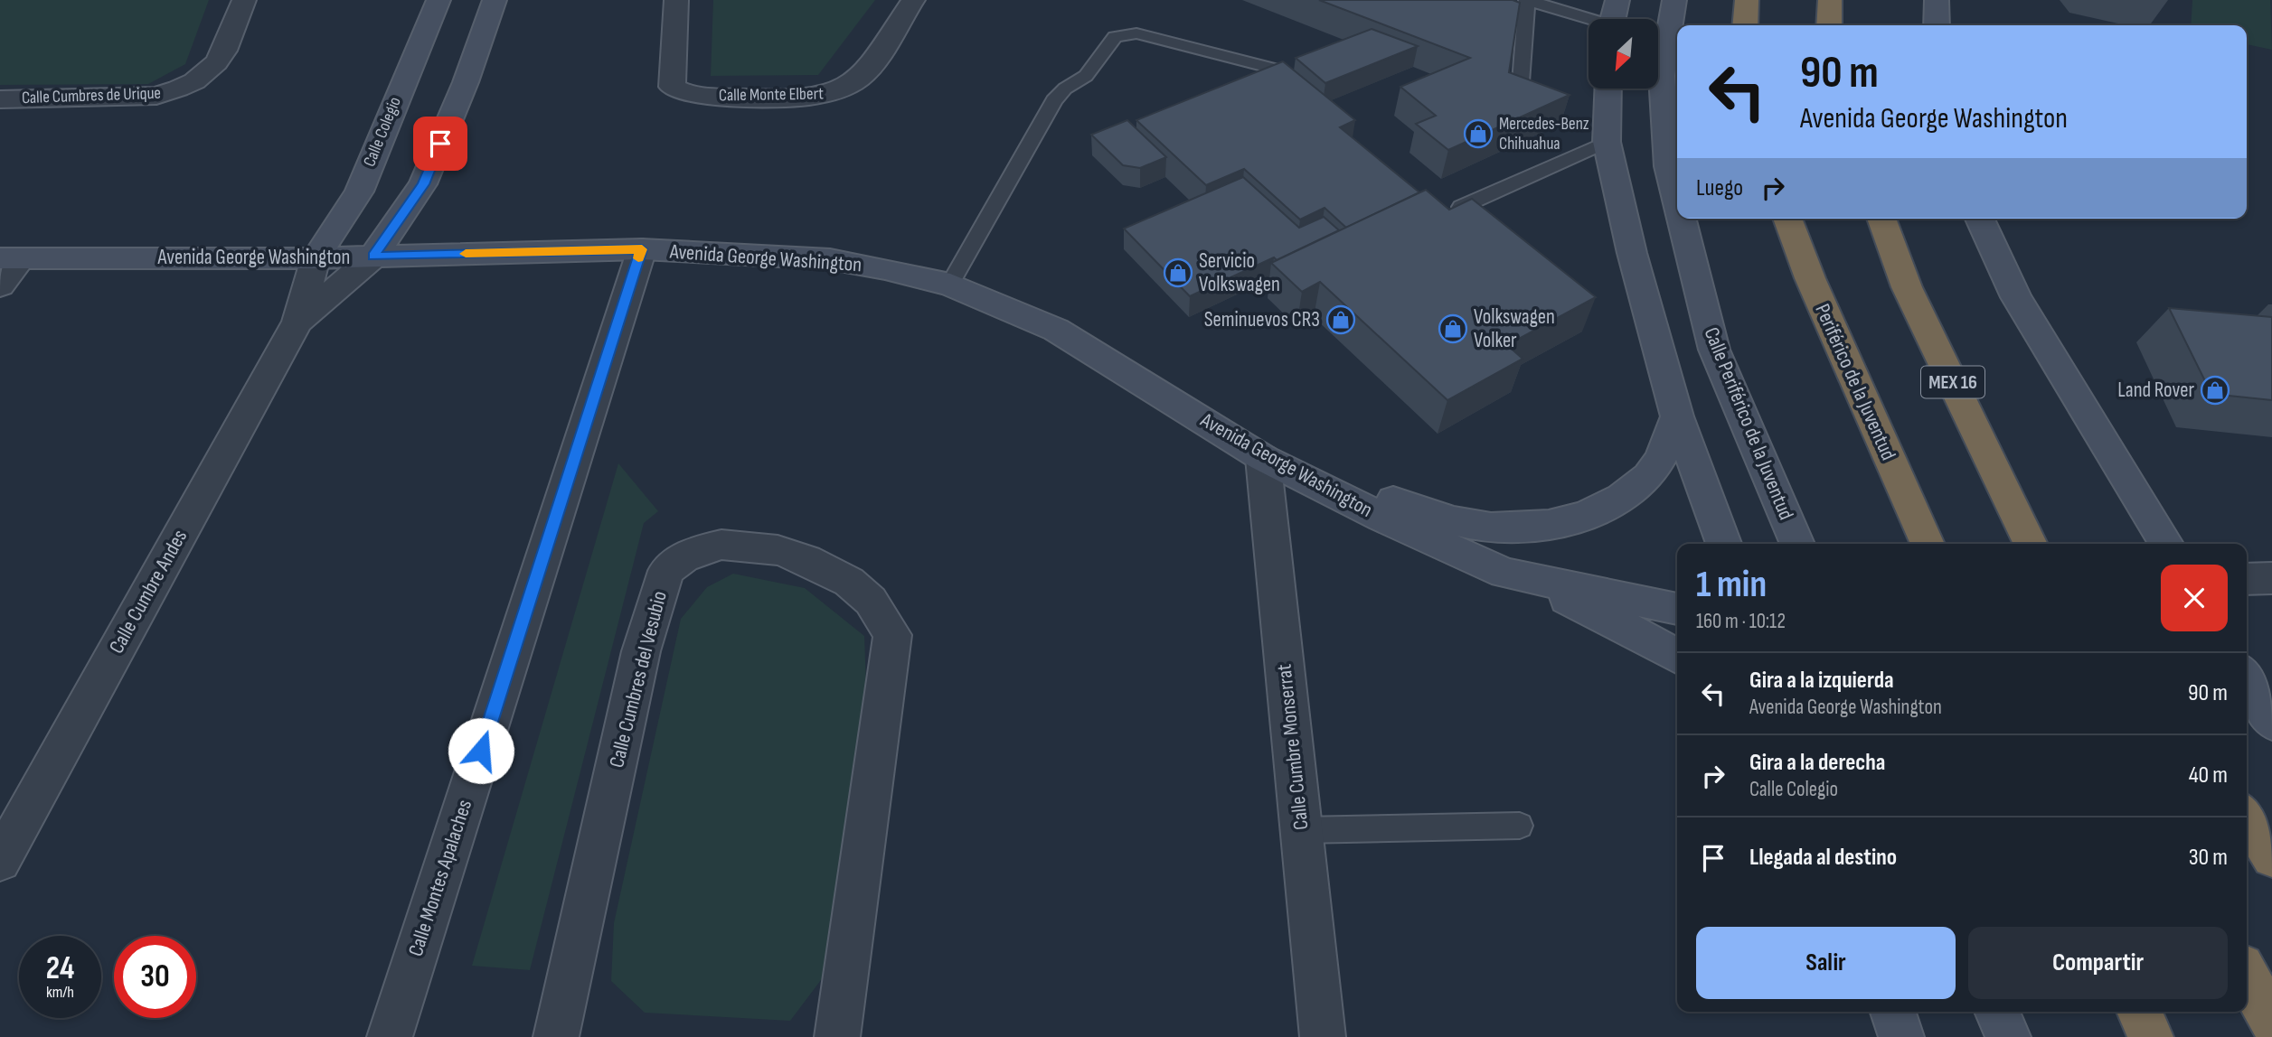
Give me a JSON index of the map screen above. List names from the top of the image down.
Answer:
{
  "streets": {
    "highway": ["Periférico de la Juventud", "MEX 16"],
    "main road": ["Calle Colegio", "Avenida George Washington", "Calle Periférico de la Juventud"],
    "street": [
      "Calle Monte Elbert",
      "Calle Cumbres de Urique",
      "Calle Cumbre Andes",
      "Calle Cumbres del Vesubio",
      "Calle Cumbre Monserrat",
      "Calle Montes Apalaches"
    ]
  },
  "crossings": [
    ["Calle Colegio", "Avenida George Washington"],
    ["Calle Colegio", "Calle Cumbre Andes"],
    ["Avenida George Washington", "Calle Cumbre Andes"],
    ["Avenida George Washington", "Calle Cumbre Monserrat"],
    ["Avenida George Washington", "Calle Montes Apalaches"]
  ],
  "places": {
    "shop": [
      "Mercedes-Benz Chihuahua",
      "Servicio Volkswagen",
      "Seminuevos CR3",
      "Volkswagen Volker",
      "Land Rover"
    ]
  },
  "north": "bottom left",
  "page": {
    "turn": ["90 m", "Avenida George Washington"],
    "then": "Luego",
    "heading": ["1 min", "160 m · 10:12"],
    "list": [
      {
        "name": "Gira a la izquierda",
        "note": "Avenida George Washington",
        "value": "90 m"
      },
      {
        "name": "Gira a la derecha",
        "note": "Calle Colegio",
        "value": "40 m"
      },
      {
        "name": "Llegada al destino",
        "value": "30 m"
      }
    ],
    "buttons": ["Salir", "Compartir"],
    "speed": "24 km/h",
    "limit": "30"
  }
}
